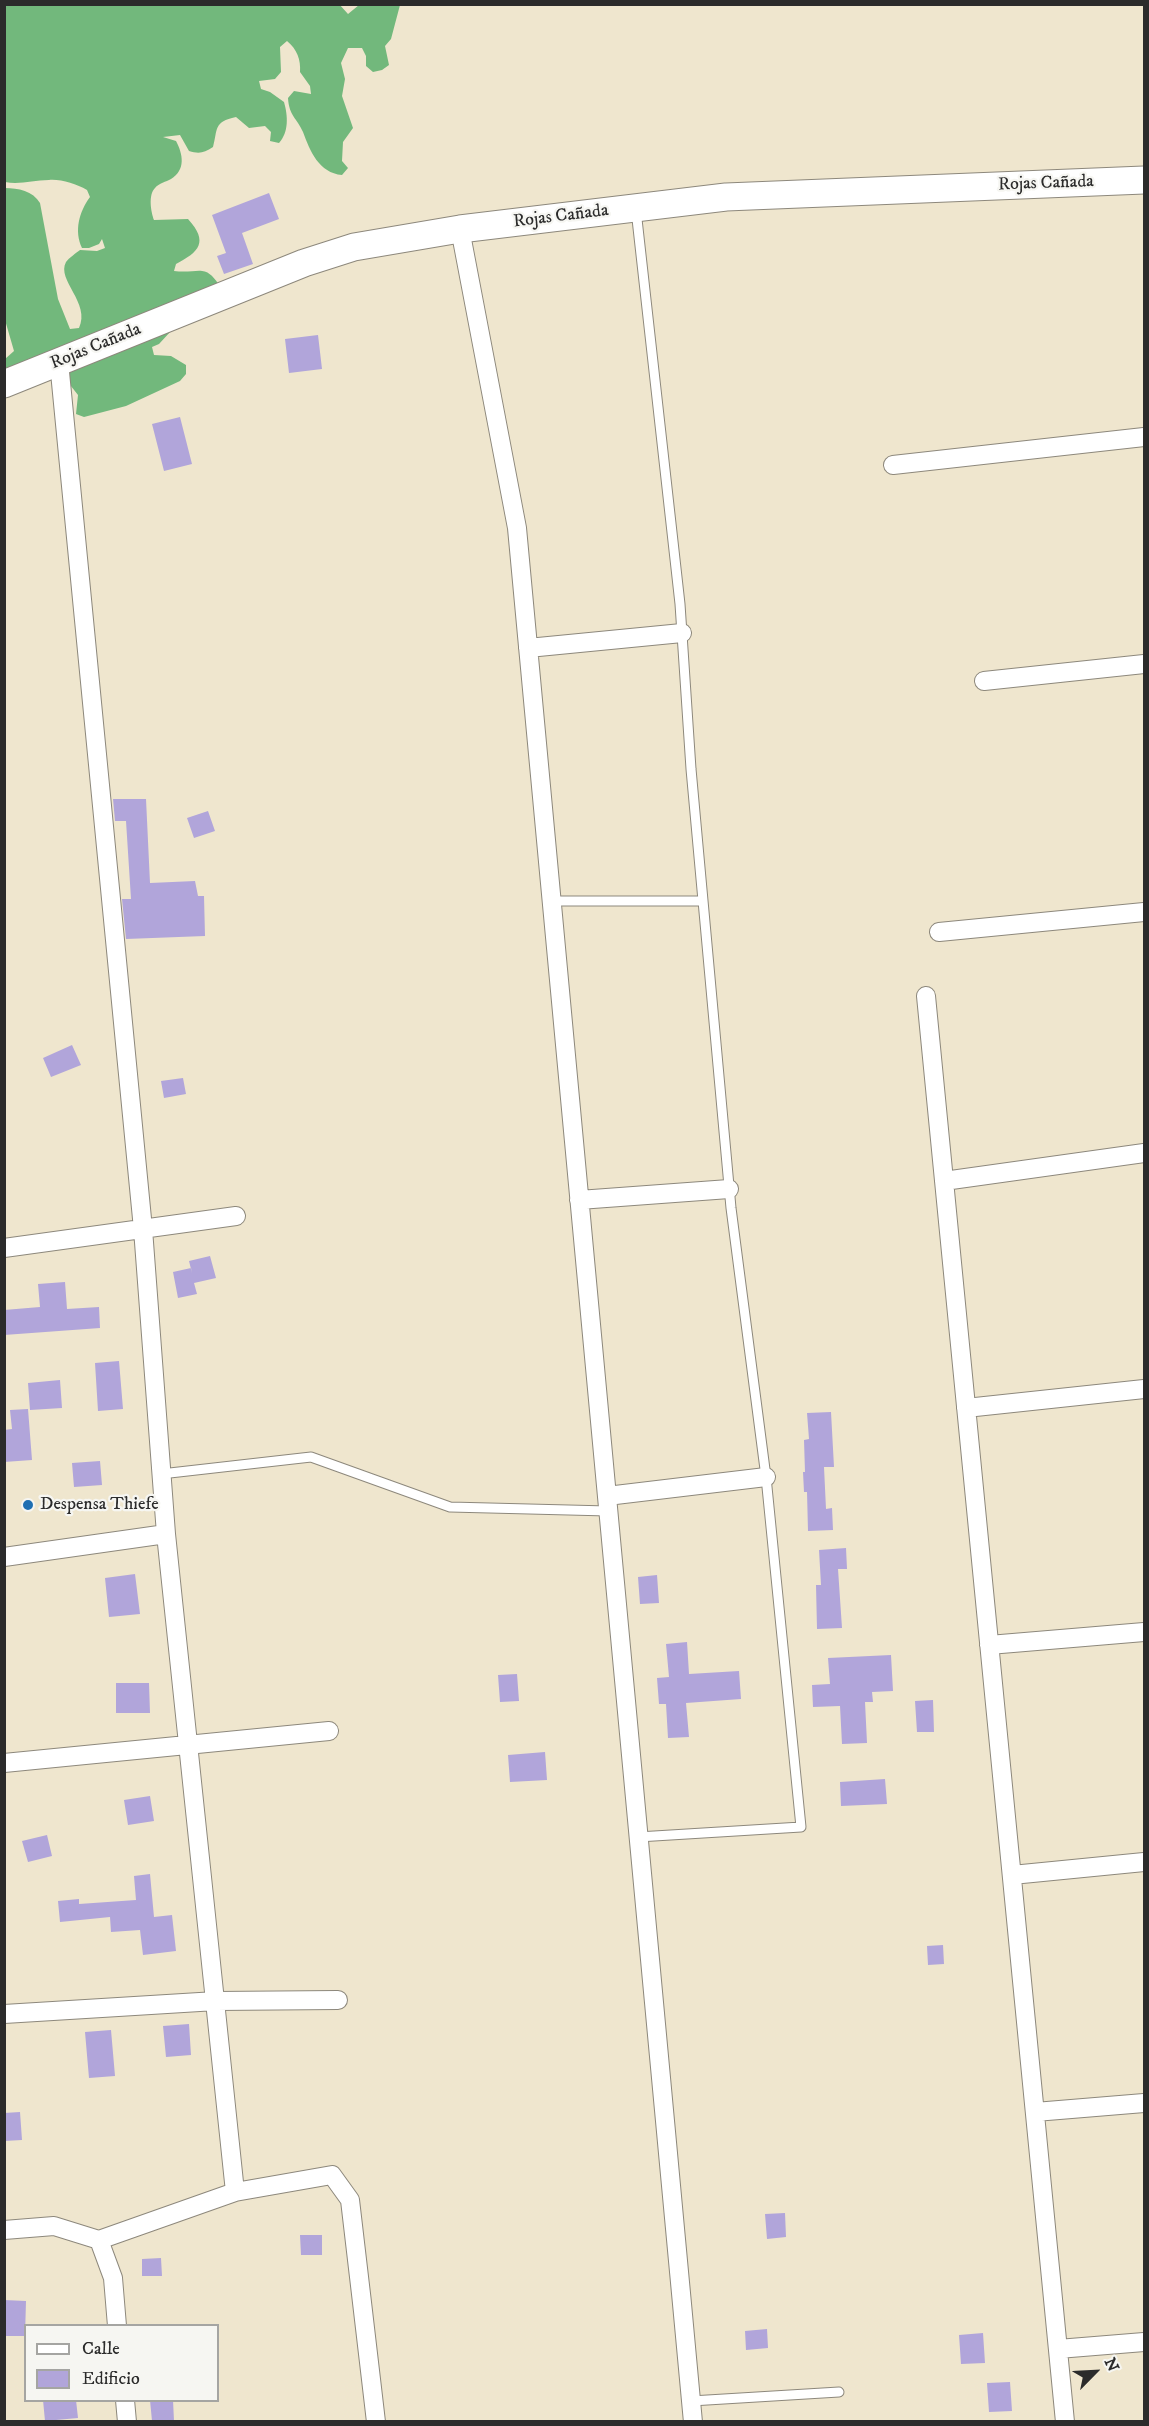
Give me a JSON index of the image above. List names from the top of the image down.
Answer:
{
  "streets": {
    "main road": ["Rojas Cañada"]
  },
  "places": ["Despensa Thiefe"],
  "legend": ["Calle", "Edificio"],
  "north": "top right"
}
